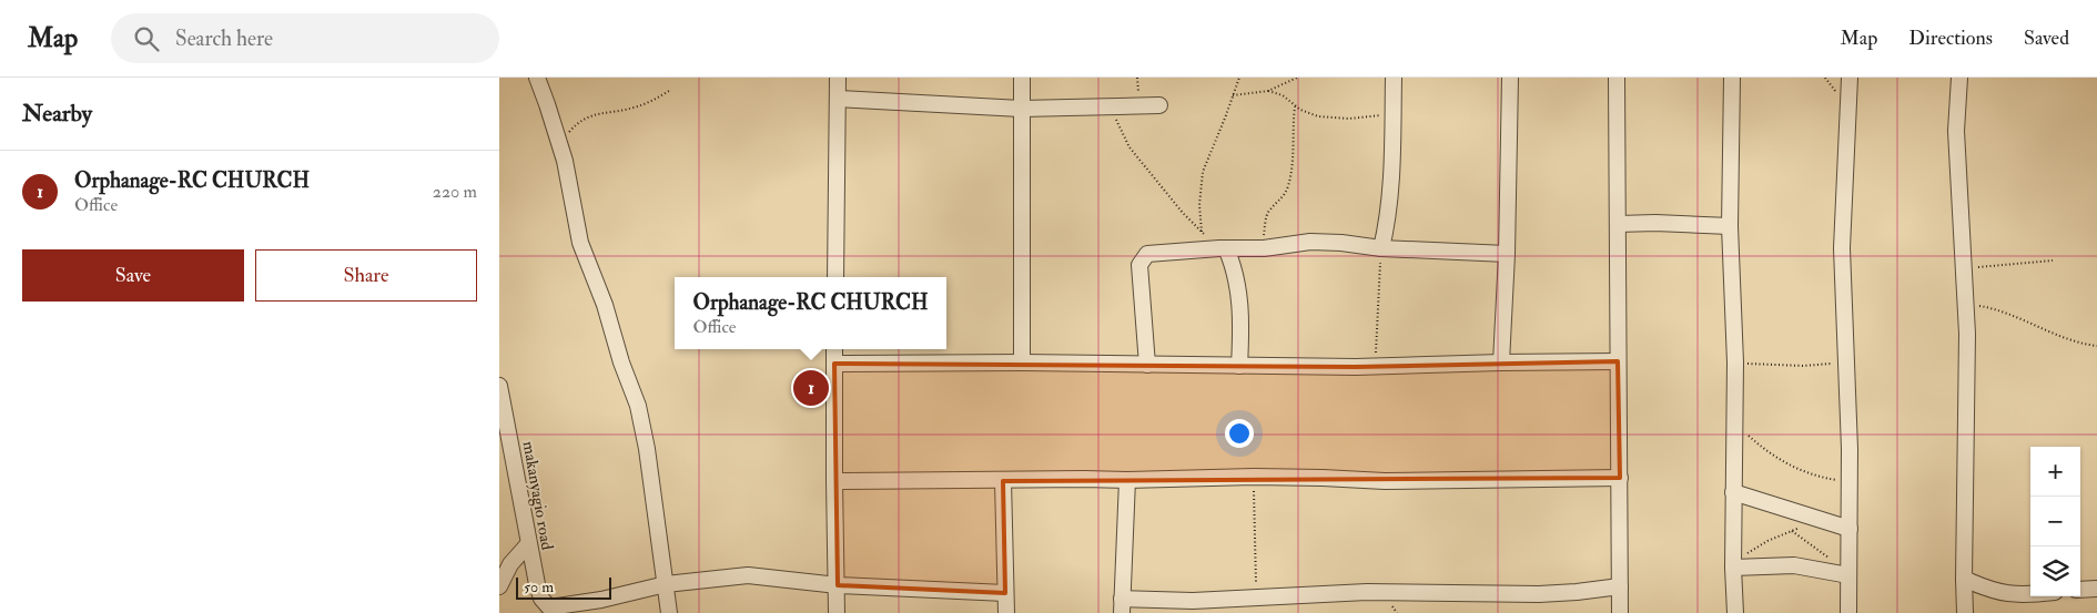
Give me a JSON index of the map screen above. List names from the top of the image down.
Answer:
{
  "streets": {
    "street": ["makanyagio road"]
  },
  "scale_bar": "50 m",
  "page": {
    "header": "Map",
    "search": "Search here",
    "nav": ["Map", "Directions", "Saved"],
    "heading": "Nearby",
    "list": [
      {
        "mark": "1",
        "name": "Orphanage-RC CHURCH",
        "note": "Office",
        "value": "220 m"
      }
    ],
    "buttons": ["Save", "Share"],
    "popup": ["Orphanage-RC CHURCH", "Office"],
    "pins": "1",
    "map_buttons": ["+", "−"],
    "scale": "50 m"
  }
}
